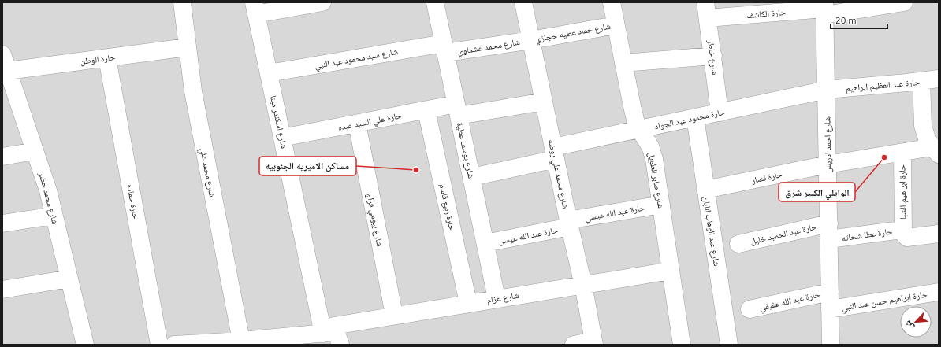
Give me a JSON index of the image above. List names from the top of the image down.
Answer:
{
  "streets": {
    "street": [
      "حارة الكاشف",
      "شارع حماد عطيه حجازي",
      "شارع محمد عشماوي",
      "شارع خاطر",
      "شارع سيد محمود عبد النبي",
      "حارة الوطن",
      "حارة عبد العظيم ابراهيم",
      "حارة محمود عبد الجواد",
      "حارة علي السيد عبده",
      "شارع اسكندر مينا",
      "شارع احمد ادريس",
      "شارع يوسف عطية",
      "شارع محمد علي",
      "شارع محمد علي روضه",
      "حارة نصار",
      "شارع صابر الطويل",
      "حارة ابراهيم الشبا",
      "شارع محمد خضر",
      "حارة حماده",
      "حارة ربيع قاسم",
      "حارة عبد الله عيسي",
      "شارع بيومي فراج",
      "شارع عبد الوهاب اللبان",
      "حارة عبد الحميد خليل",
      "حارة عطا شحاته",
      "حارة عبد الله عيسى",
      "شارع عزام",
      "حارة عبد الله عفيفي",
      "حارة ابراهيم حسن عبد النبي"
    ]
  },
  "crossings": [
    ["حارة الكاشف", "شارع خاطر"],
    ["حارة الكاشف", "شارع احمد ادريس"],
    ["شارع حماد عطيه حجازي", "شارع محمد عشماوي"],
    ["شارع حماد عطيه حجازي", "شارع محمد علي روضه"],
    ["شارع حماد عطيه حجازي", "شارع صابر الطويل"],
    ["شارع محمد عشماوي", "شارع سيد محمود عبد النبي"],
    ["شارع محمد عشماوي", "شارع يوسف عطية"],
    ["شارع محمد عشماوي", "شارع محمد علي روضه"],
    ["شارع خاطر", "حارة محمود عبد الجواد"],
    ["شارع سيد محمود عبد النبي", "شارع اسكندر مينا"],
    ["شارع سيد محمود عبد النبي", "شارع يوسف عطية"],
    ["حارة الوطن", "شارع محمد علي"],
    ["حارة الوطن", "شارع محمد خضر"],
    ["حارة الوطن", "حارة حماده"],
    ["حارة عبد العظيم ابراهيم", "حارة محمود عبد الجواد"],
    ["حارة عبد العظيم ابراهيم", "شارع احمد ادريس"],
    ["حارة محمود عبد الجواد", "شارع احمد ادريس"],
    ["حارة محمود عبد الجواد", "شارع يوسف عطية"],
    ["حارة محمود عبد الجواد", "شارع محمد علي روضه"],
    ["حارة محمود عبد الجواد", "شارع صابر الطويل"],
    ["حارة محمود عبد الجواد", "شارع عبد الوهاب اللبان"],
    ["حارة علي السيد عبده", "شارع اسكندر مينا"],
    ["حارة علي السيد عبده", "شارع يوسف عطية"],
    ["حارة علي السيد عبده", "شارع محمد علي روضه"],
    ["حارة علي السيد عبده", "حارة ربيع قاسم"],
    ["حارة علي السيد عبده", "شارع بيومي فراج"],
    ["شارع اسكندر مينا", "شارع عزام"],
    ["شارع احمد ادريس", "حارة نصار"],
    ["شارع احمد ادريس", "حارة عبد الحميد خليل"],
    ["شارع احمد ادريس", "حارة عطا شحاته"],
    ["شارع احمد ادريس", "حارة عبد الله عفيفي"],
    ["شارع احمد ادريس", "حارة ابراهيم حسن عبد النبي"],
    ["شارع يوسف عطية", "حارة عبد الله عيسى"],
    ["شارع يوسف عطية", "شارع عزام"],
    ["شارع محمد علي", "شارع عزام"],
    ["شارع محمد علي روضه", "حارة عبد الله عيسي"],
    ["شارع محمد علي روضه", "حارة عبد الله عيسى"],
    ["شارع محمد علي روضه", "شارع عزام"],
    ["حارة نصار", "حارة ابراهيم الشبا"],
    ["حارة نصار", "شارع عبد الوهاب اللبان"],
    ["شارع صابر الطويل", "حارة عبد الله عيسي"],
    ["شارع صابر الطويل", "شارع عزام"],
    ["حارة ابراهيم الشبا", "حارة عطا شحاته"],
    ["حارة ربيع قاسم", "شارع عزام"],
    ["حارة عبد الله عيسي", "حارة عبد الله عيسى"],
    ["شارع بيومي فراج", "شارع عزام"],
    ["حارة عبد الحميد خليل", "حارة عطا شحاته"]
  ],
  "places": ["الوايلي الكبير شرق", "مساكن الاميريه الجنوبيه"],
  "scale_bar": "20 m",
  "north": "bottom left"
}
